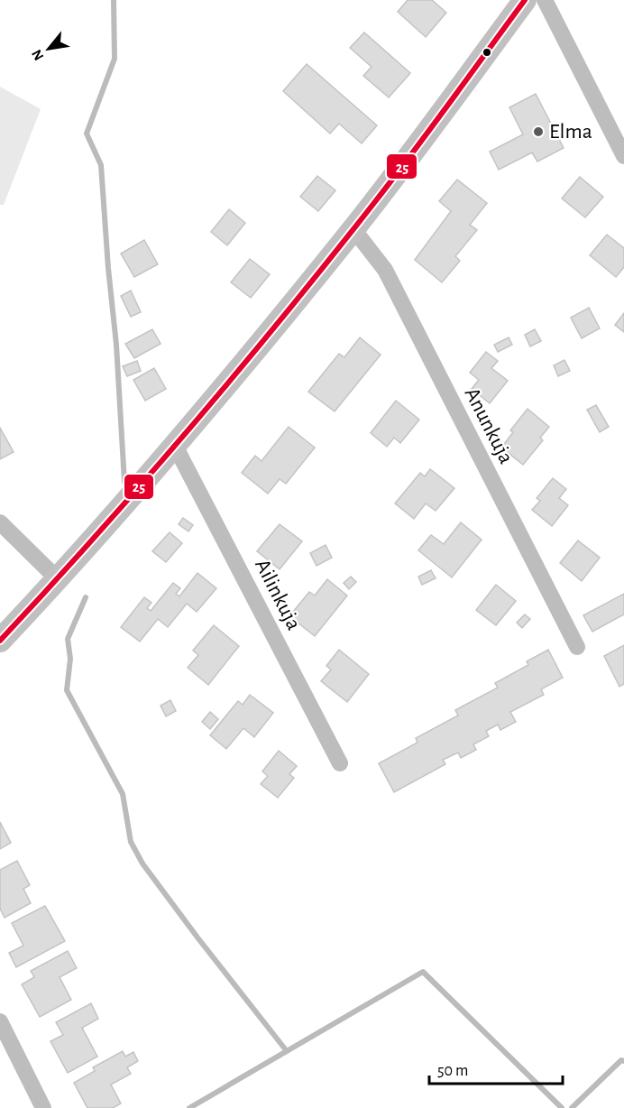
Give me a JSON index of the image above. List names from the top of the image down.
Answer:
{
  "streets": {
    "street": ["Anunkuja", "Ailinkuja"]
  },
  "places": ["Elma"],
  "lines": ["transit line 25"],
  "scale_bar": "50 m",
  "north": "bottom left"
}
